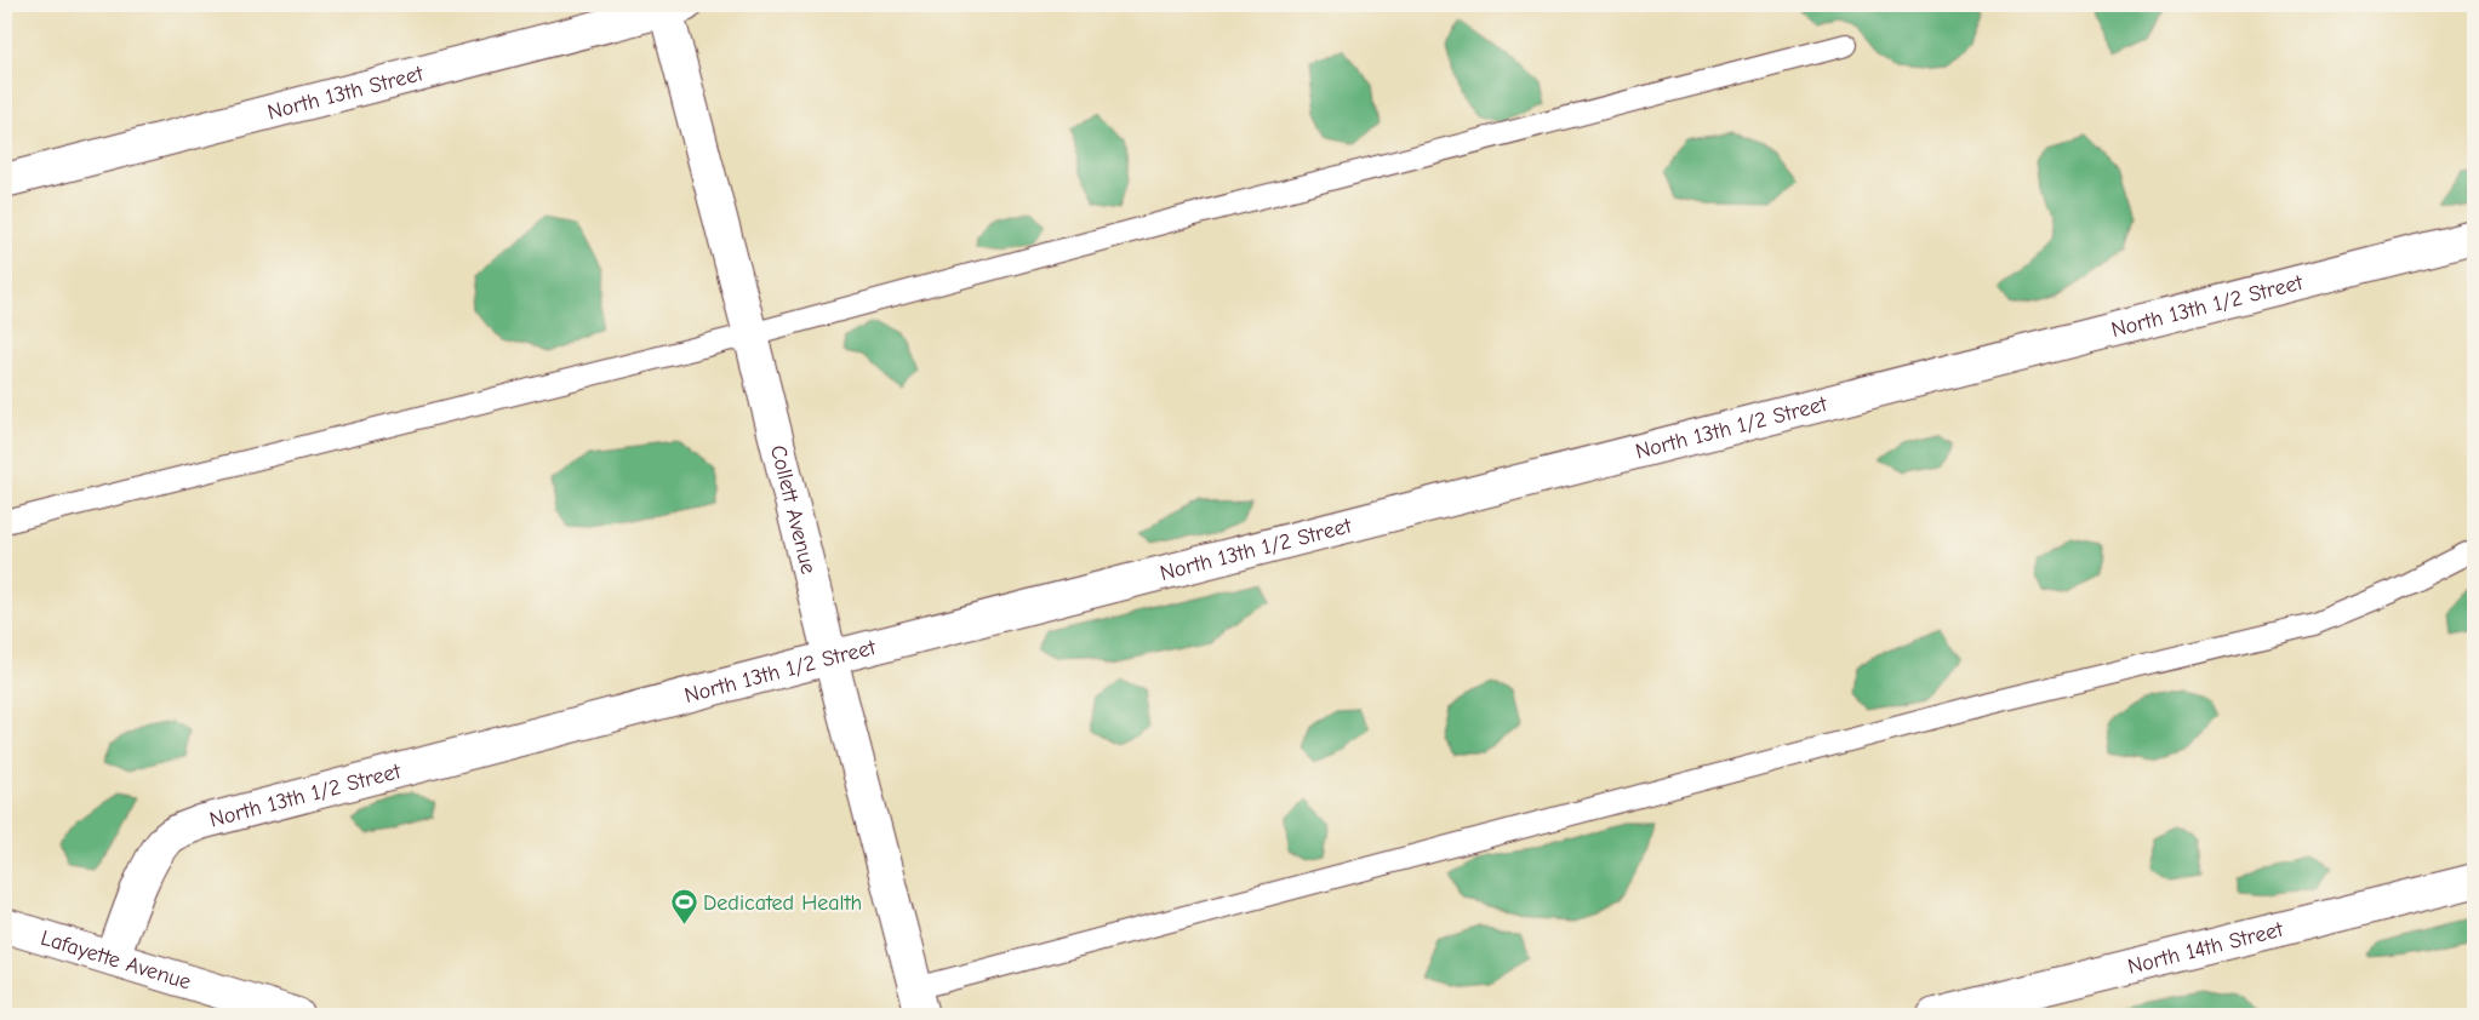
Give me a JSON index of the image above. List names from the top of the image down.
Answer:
{
  "streets": {
    "street": [
      "North 13th Street",
      "North 13th 1/2 Street",
      "Collett Avenue",
      "North 14th Street",
      "Lafayette Avenue"
    ]
  },
  "crossings": [
    ["North 13th Street", "Collett Avenue"],
    ["North 13th 1/2 Street", "Collett Avenue"],
    ["North 13th 1/2 Street", "Lafayette Avenue"]
  ],
  "places": {
    "sports": ["Dedicated Health"]
  }
}
